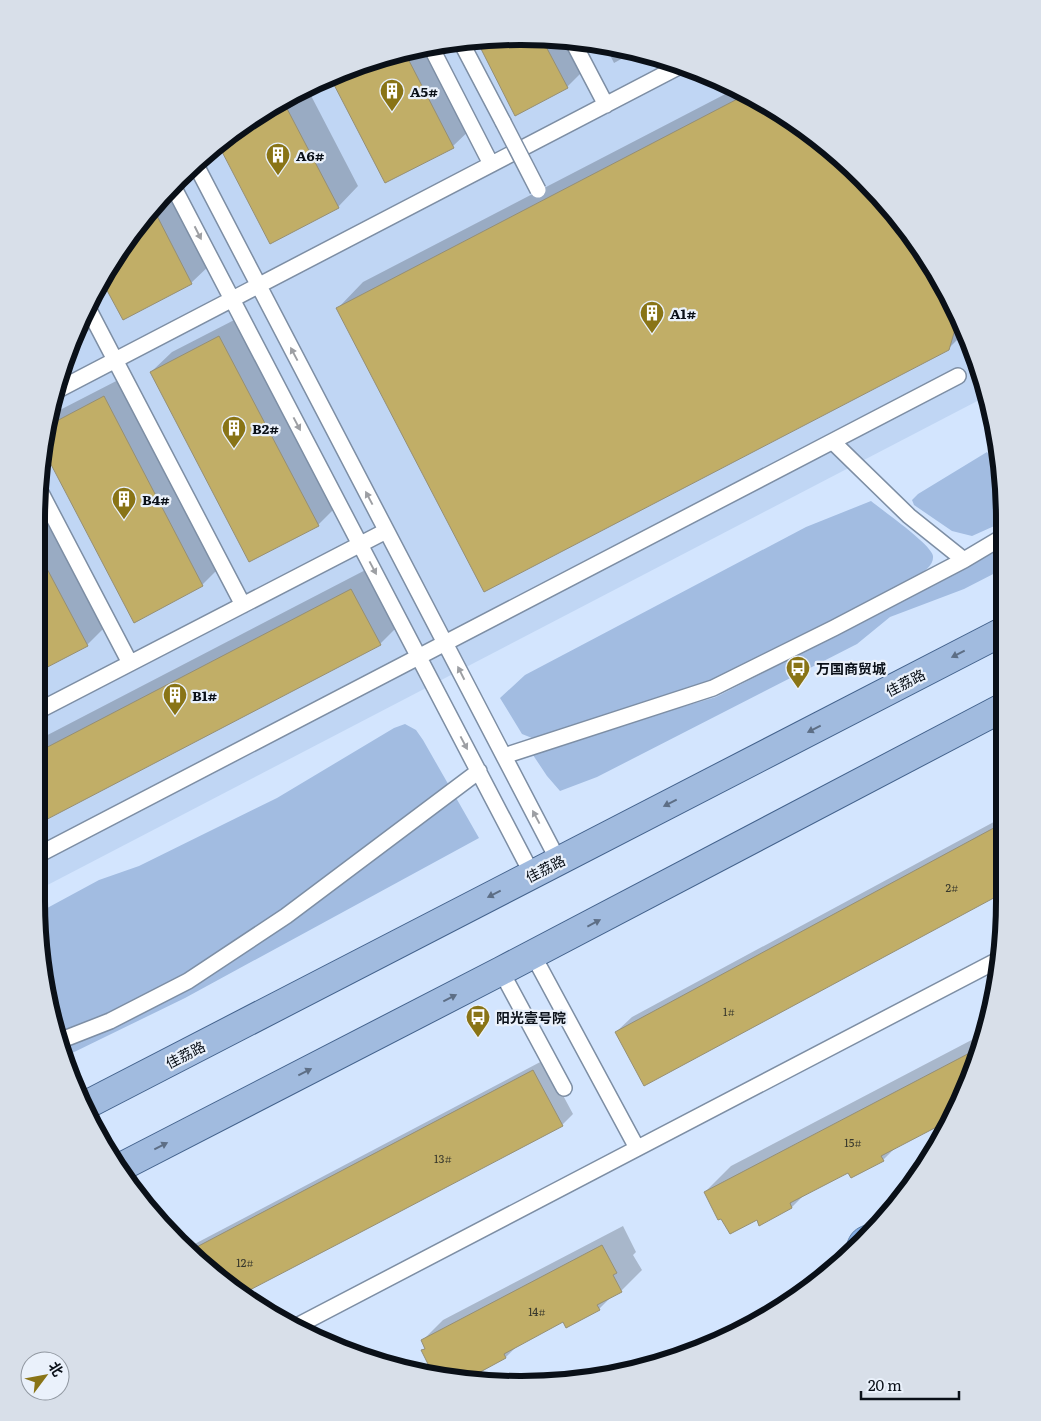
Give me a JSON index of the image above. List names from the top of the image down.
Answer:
{
  "streets": {
    "main road": ["佳荔路"]
  },
  "places": {
    "building": [
      "A5#",
      "A6#",
      "A1#",
      "B2#",
      "B4#",
      "B1#"
    ],
    "bus stop": ["万国商贸城", "阳光壹号院"]
  },
  "house_numbers": [
    "2#",
    "1#",
    "15#",
    "13#",
    "12#",
    "14#"
  ],
  "scale_bar": "20 m",
  "north": "top right"
}
